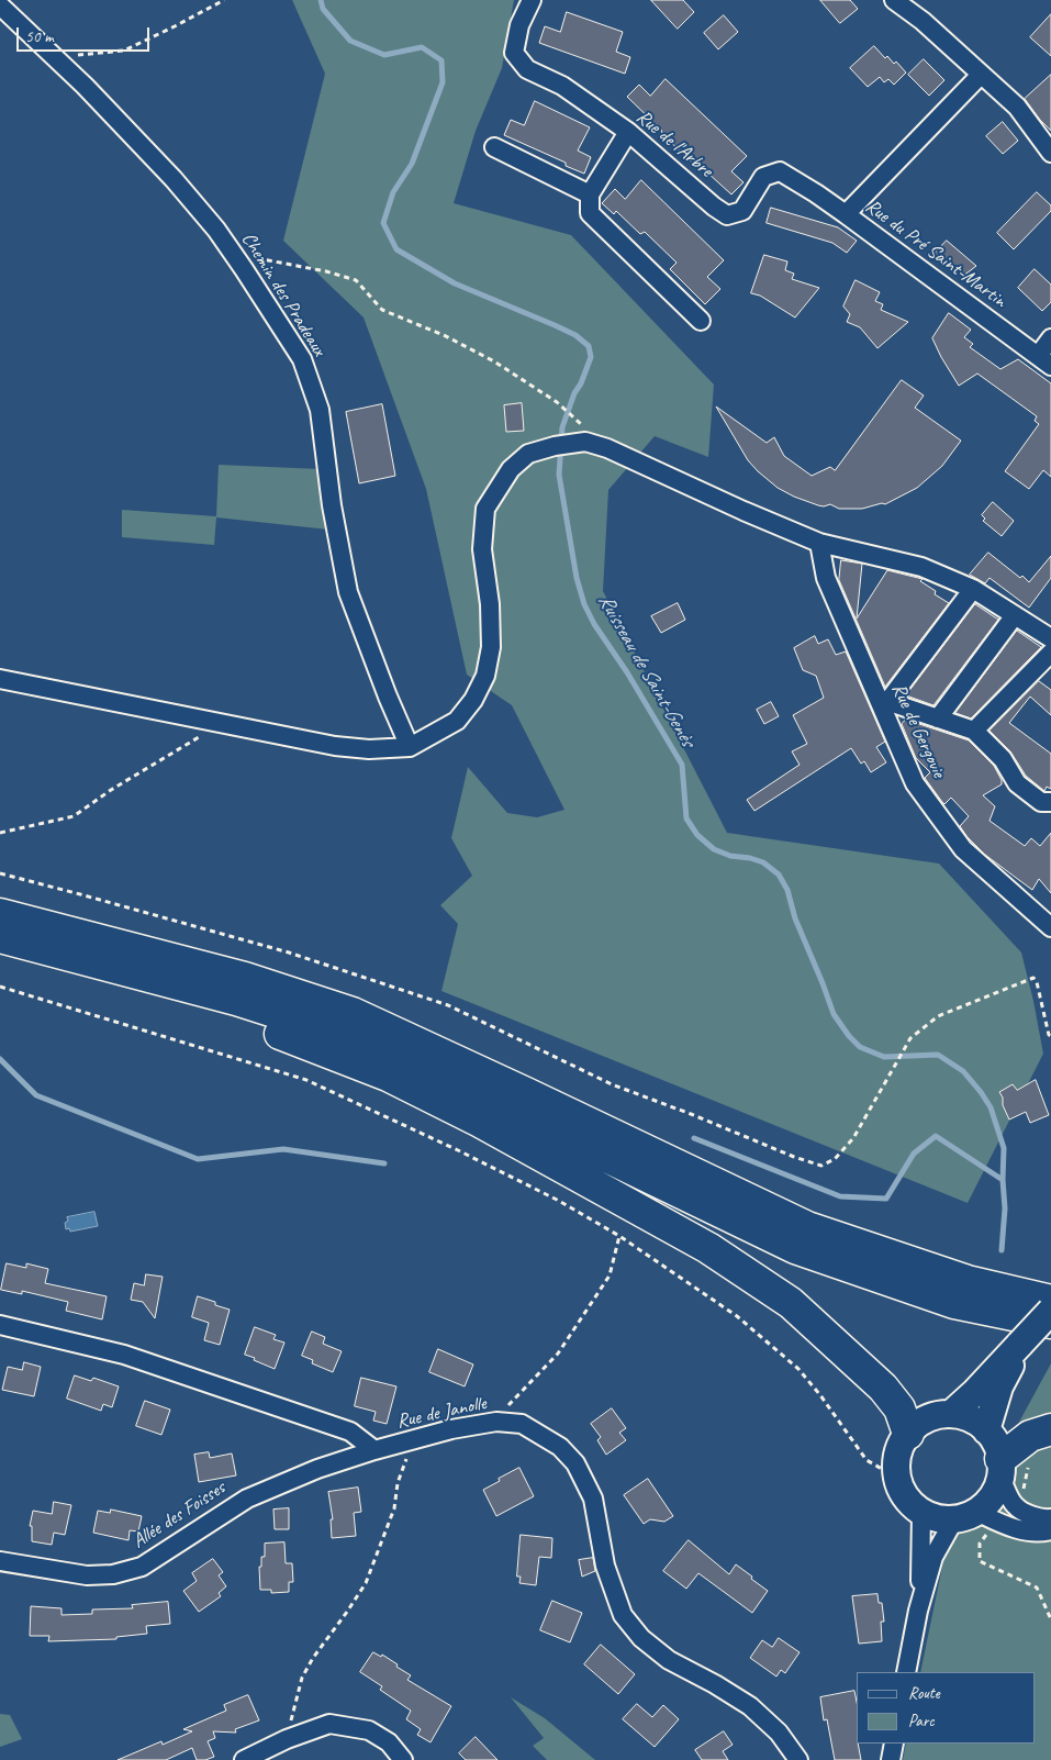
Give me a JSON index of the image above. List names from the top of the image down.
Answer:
{
  "streets": {
    "street": [
      "Rue de l'Arbre",
      "Rue du Pré Saint-Martin",
      "Chemin des Pradeaux",
      "Rue de Gergovie",
      "Rue de Janolle",
      "Allée des Foisses"
    ]
  },
  "crossings": [
    ["Rue de l'Arbre", "Rue du Pré Saint-Martin"],
    ["Rue de Janolle", "Allée des Foisses"]
  ],
  "water": ["Ruisseau de Saint-Genès"],
  "legend": ["Route", "Parc"],
  "scale_bar": "50 m"
}
